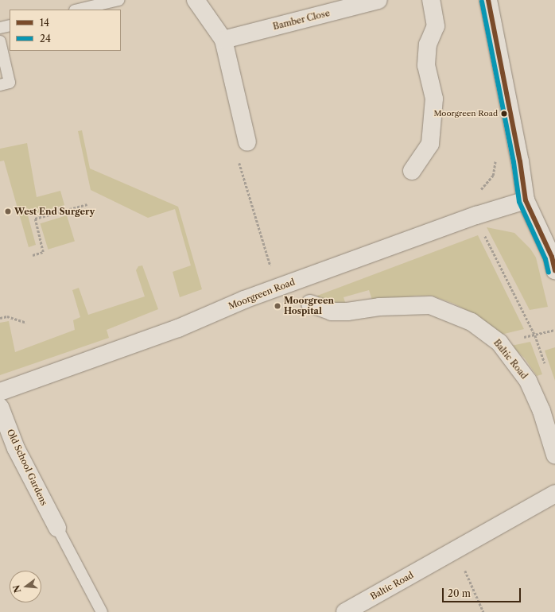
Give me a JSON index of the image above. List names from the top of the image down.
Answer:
{
  "streets": {
    "street": [
      "Bamber Close",
      "Moorgreen Road",
      "Baltic Road",
      "Old School Gardens"
    ]
  },
  "places": ["Moorgreen Road", "West End Surgery", "Moorgreen Hospital"],
  "lines": ["transit line 14", "transit line 24"],
  "legend": ["14", "24"],
  "scale_bar": "20 m",
  "north": "left"
}
